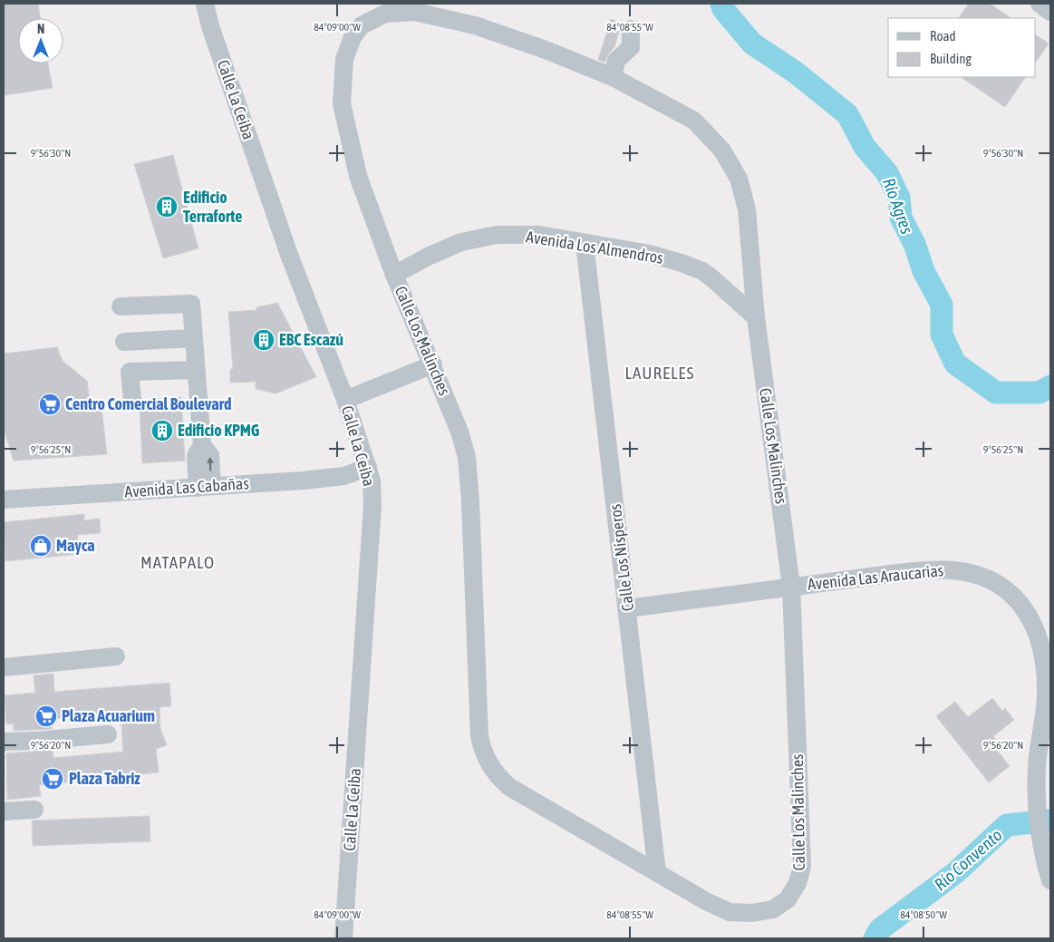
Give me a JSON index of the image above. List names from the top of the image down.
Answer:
{
  "streets": {
    "street": [
      "Calle La Ceiba",
      "Avenida Los Almendros",
      "Calle Los Malinches",
      "Avenida Las Cabañas",
      "Calle Los Nísperos",
      "Avenida Las Araucarias"
    ]
  },
  "crossings": [
    ["Calle La Ceiba", "Avenida Las Cabañas"],
    ["Avenida Los Almendros", "Calle Los Malinches"],
    ["Avenida Los Almendros", "Calle Los Nísperos"],
    ["Calle Los Malinches", "Calle Los Nísperos"],
    ["Calle Los Malinches", "Avenida Las Araucarias"],
    ["Calle Los Nísperos", "Avenida Las Araucarias"]
  ],
  "districts": ["LAURELES", "MATAPALO"],
  "water": ["Río Agres", "Río Convento"],
  "places": {
    "building": ["Edificio Terraforte", "EBC Escazú", "Edificio KPMG"],
    "supermarket": ["Centro Comercial Boulevard", "Plaza Acuarium", "Plaza Tabriz"],
    "shop": ["Mayca"]
  },
  "legend": ["Road", "Building"],
  "north": "top",
  "coordinates": [
    "84°09'00\"W",
    "84°08'55\"W",
    "9°56'30\"N",
    "9°56'25\"N",
    "9°56'20\"N",
    "84°08'50\"W"
  ]
}
